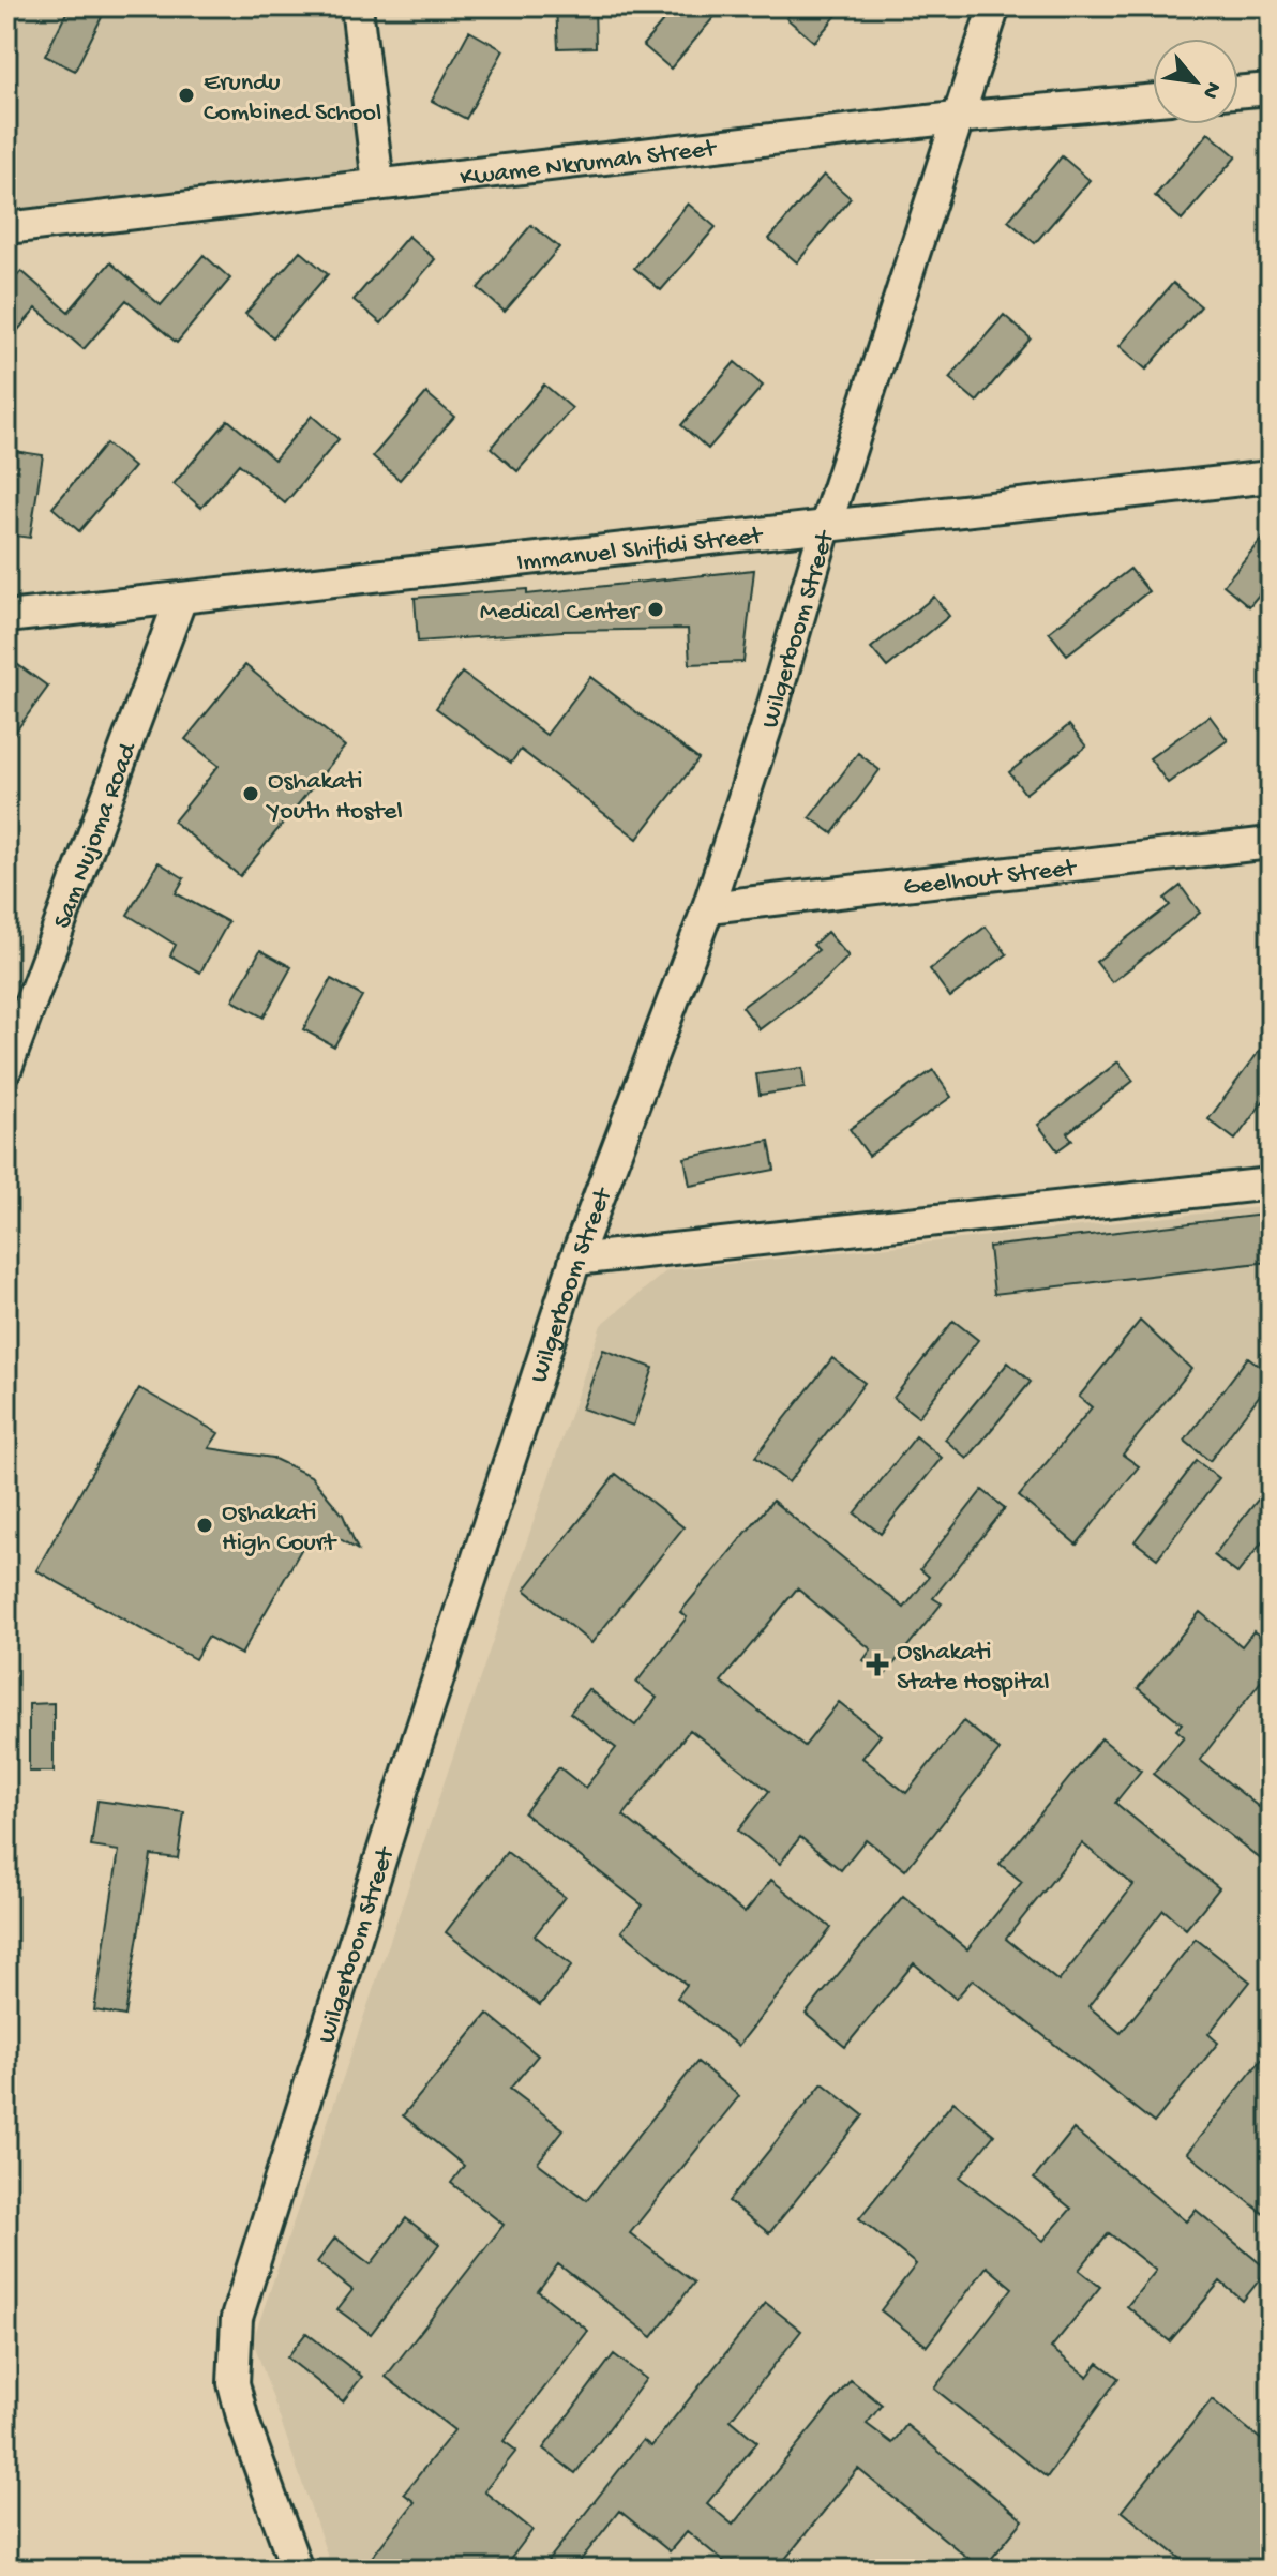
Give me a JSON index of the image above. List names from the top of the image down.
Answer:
{
  "streets": {
    "street": [
      "Kwame Nkrumah Street",
      "Immanuel Shifidi Street",
      "Wilgerboom Street",
      "Sam Nujoma Road",
      "Geelhout Street"
    ]
  },
  "crossings": [
    ["Kwame Nkrumah Street", "Wilgerboom Street"],
    ["Immanuel Shifidi Street", "Wilgerboom Street"],
    ["Immanuel Shifidi Street", "Sam Nujoma Road"],
    ["Wilgerboom Street", "Geelhout Street"]
  ],
  "places": {
    "other": [
      "Erundu Combined School",
      "Medical Center",
      "Oshakati Youth Hostel",
      "Oshakati High Court"
    ],
    "health": ["Oshakati State Hospital"]
  },
  "north": "bottom right"
}
